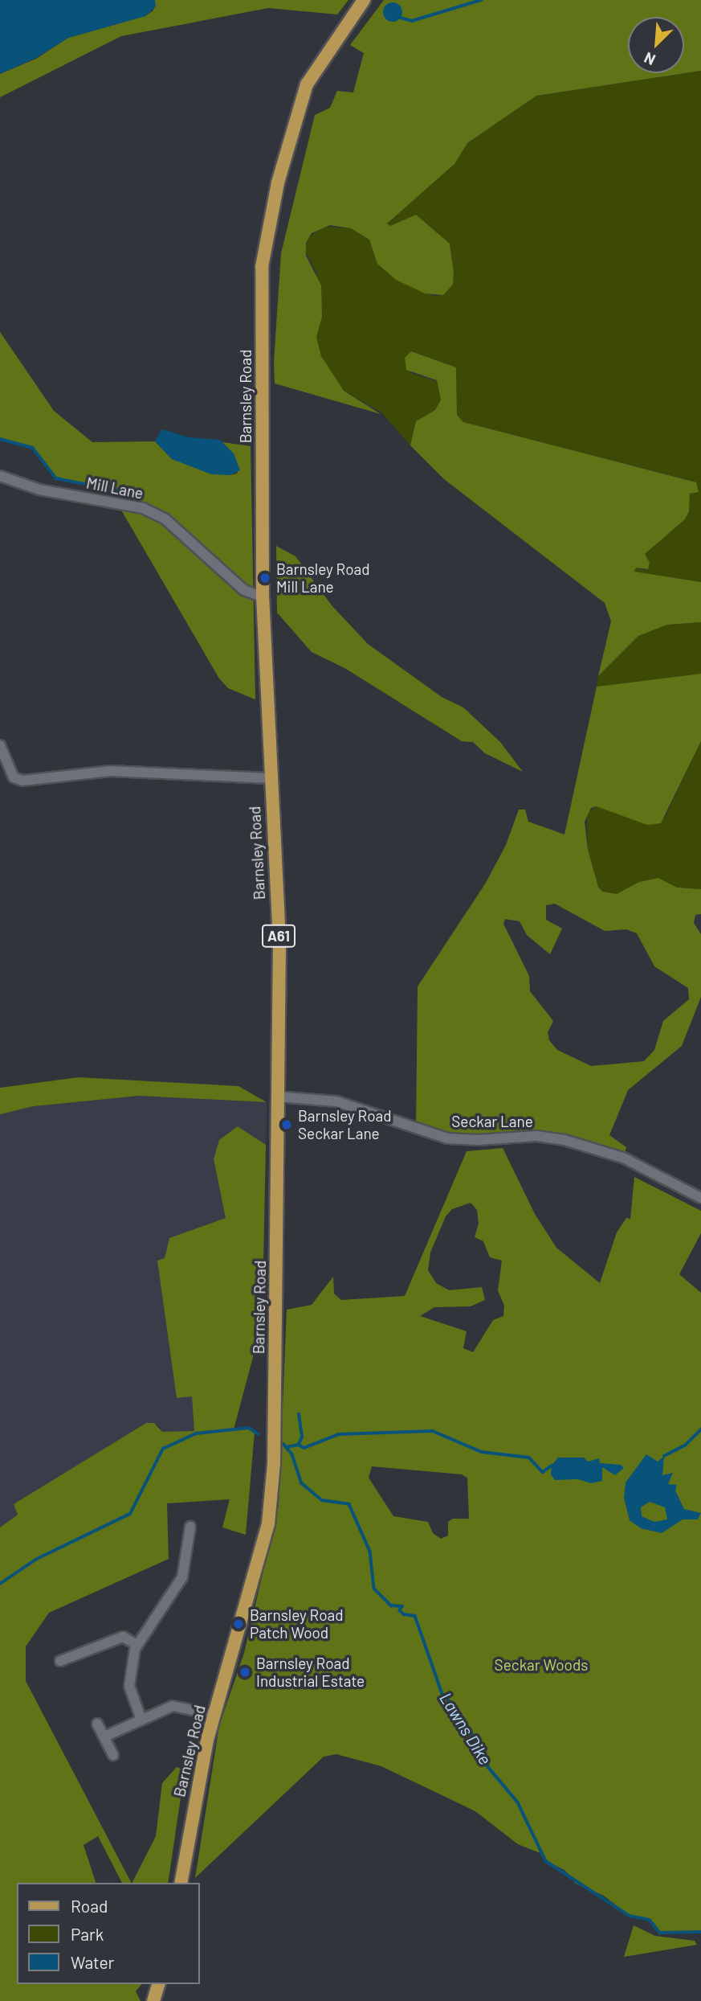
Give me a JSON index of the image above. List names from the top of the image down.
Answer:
{
  "streets": {
    "main road": ["Barnsley Road", "A61"],
    "street": ["Mill Lane", "Seckar Lane"]
  },
  "crossings": [
    ["Barnsley Road", "Mill Lane"],
    ["Barnsley Road", "Seckar Lane"]
  ],
  "water": ["Lawns Dike"],
  "parks": ["Seckar Woods"],
  "places": [
    "Barnsley Road Mill Lane",
    "Barnsley Road Seckar Lane",
    "Barnsley Road Patch Wood",
    "Barnsley Road Industrial Estate"
  ],
  "legend": ["Road", "Park", "Water"],
  "north": "bottom left"
}
